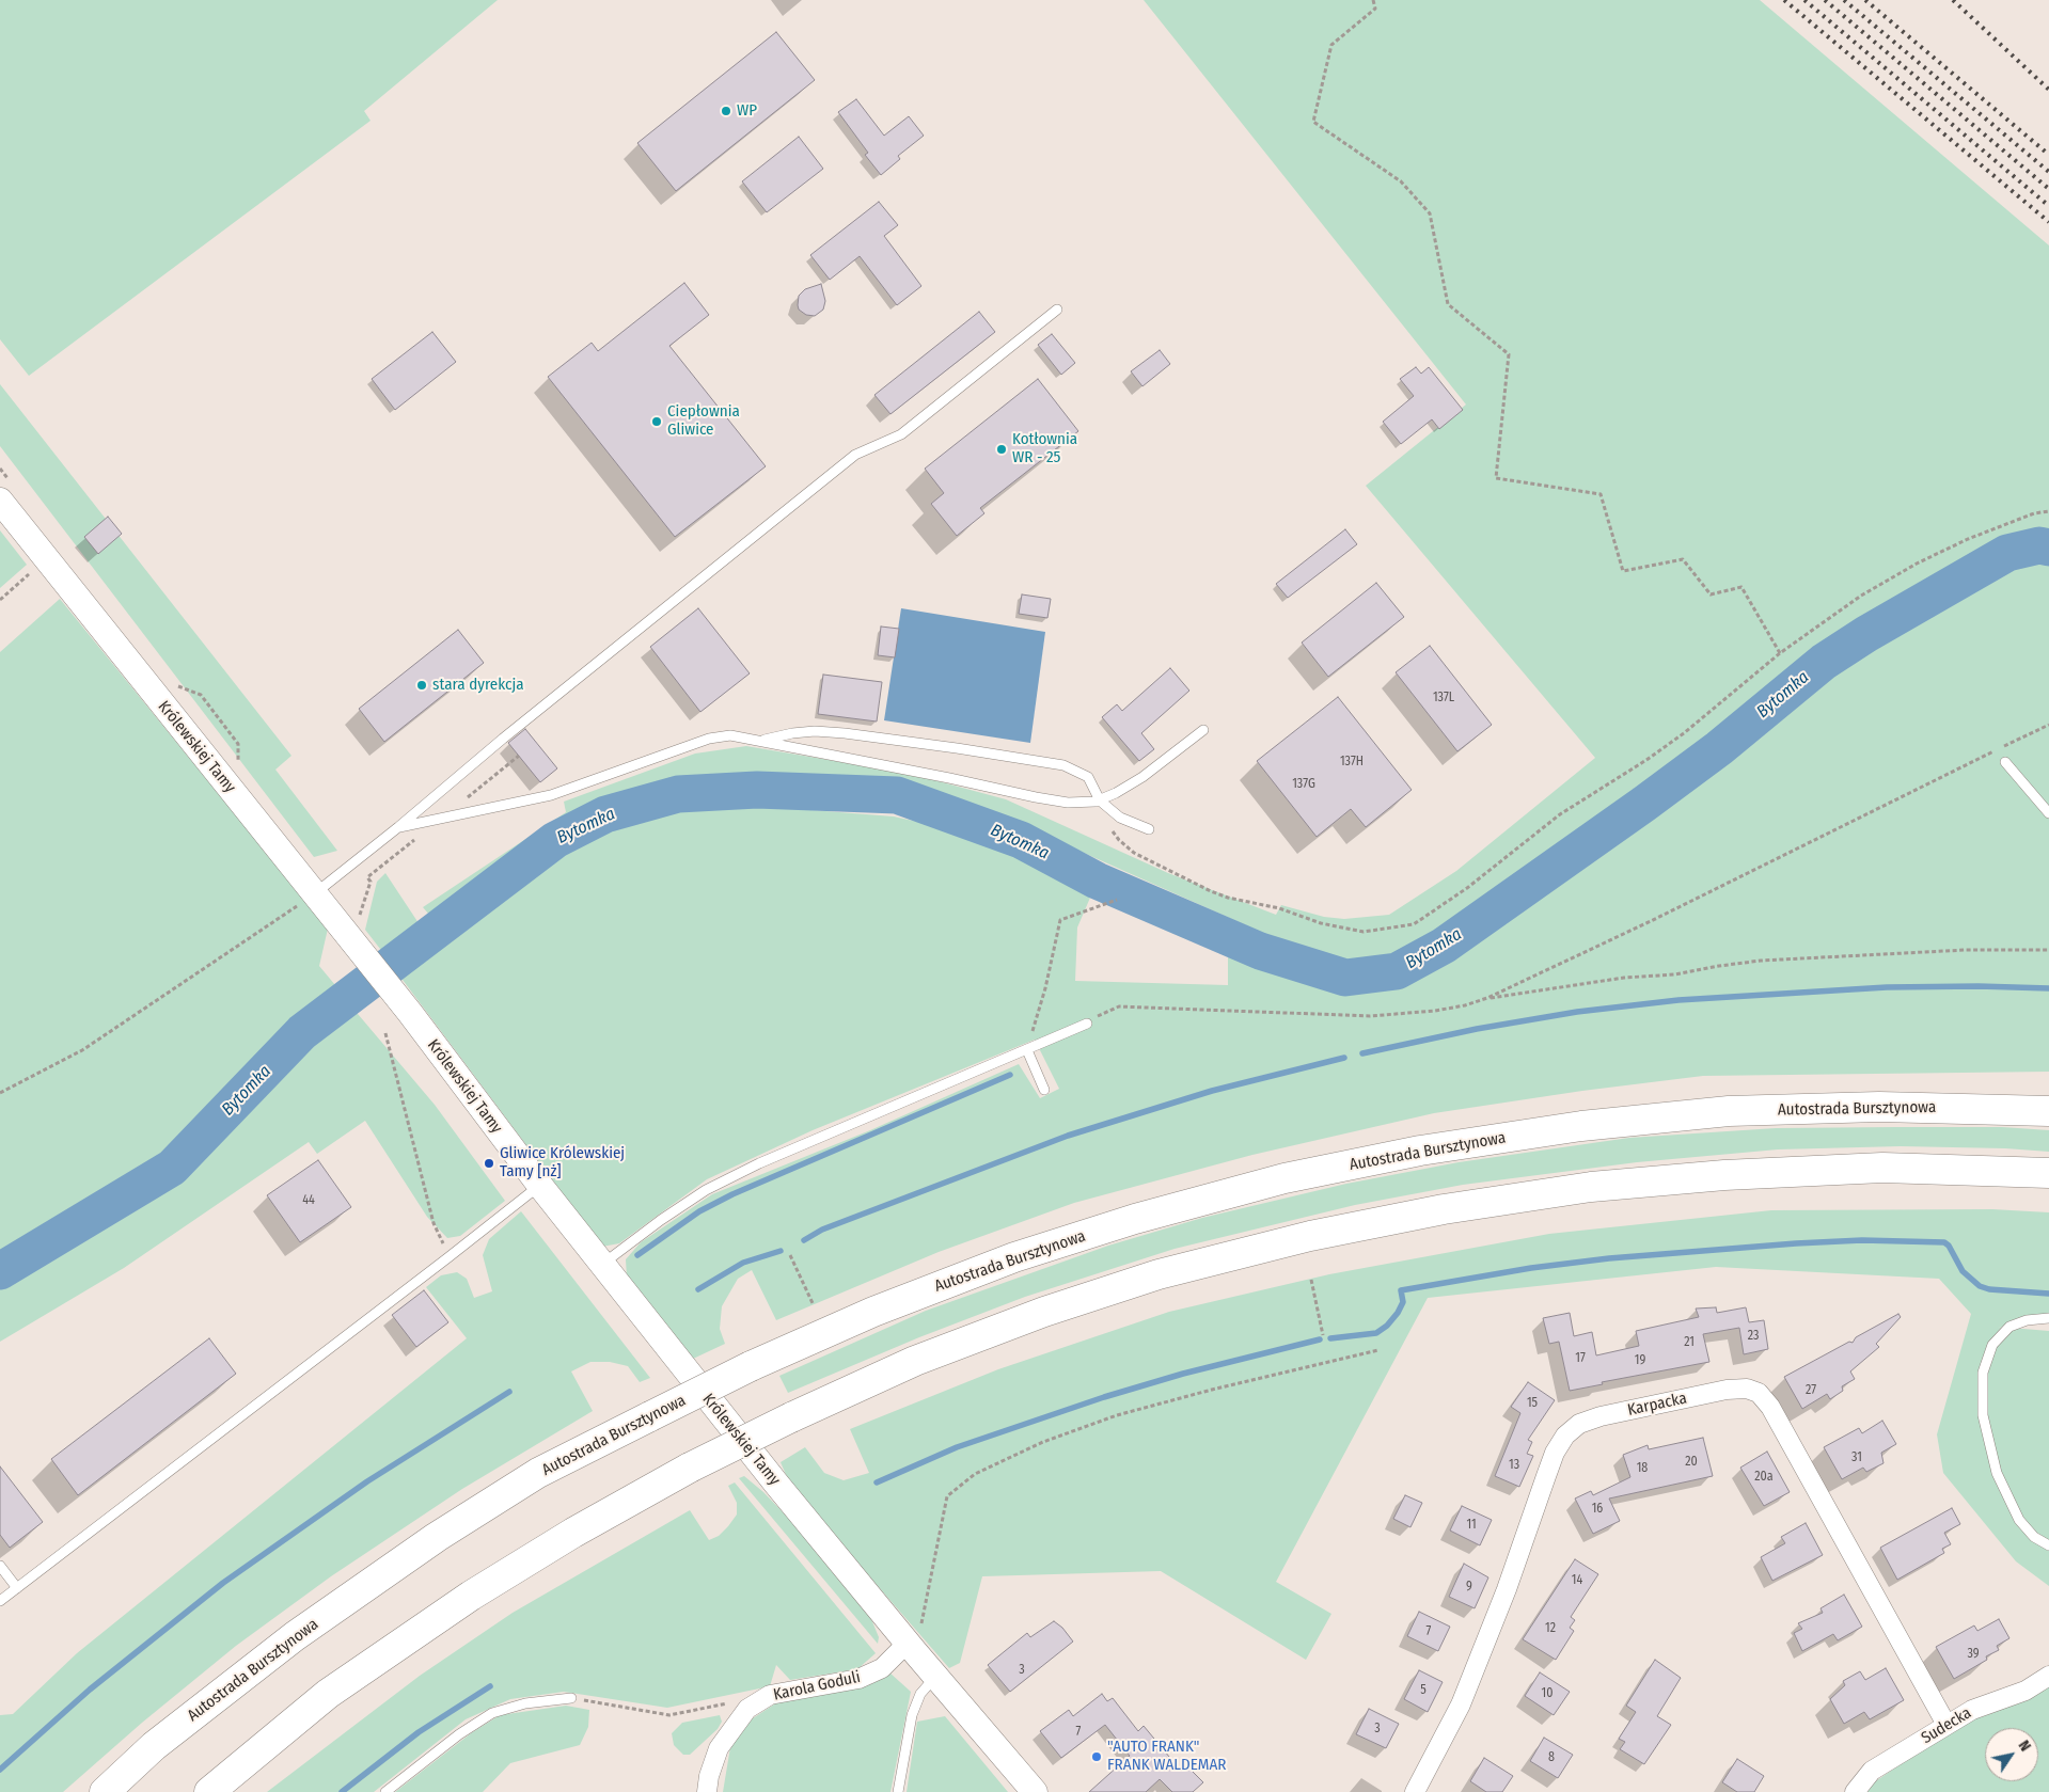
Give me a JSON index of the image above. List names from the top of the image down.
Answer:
{
  "streets": {
    "highway": ["Autostrada Bursztynowa"],
    "street": [
      "Królewskiej Tamy",
      "Karpacka",
      "Karola Goduli",
      "Sudecka"
    ]
  },
  "crossings": [
    ["Królewskiej Tamy", "Karola Goduli"],
    ["Karpacka", "Sudecka"]
  ],
  "water": ["Bytomka"],
  "places": [
    "WP",
    "Ciepłownia Gliwice",
    "Kotłownia WR - 25",
    "stara dyrekcja",
    "Gliwice Królewskiej Tamy [nż]",
    "\"AUTO FRANK\" FRANK WALDEMAR"
  ],
  "house_numbers": [
    "137L",
    "137H",
    "137G",
    "44",
    "23",
    "21",
    "17",
    "19",
    "27",
    "15",
    "31",
    "20",
    "13",
    "18",
    "20a",
    "16",
    "11",
    "14",
    "9",
    "12",
    "7",
    "39",
    "3",
    "5",
    "10",
    "3",
    "7",
    "8"
  ],
  "north": "top right"
}
